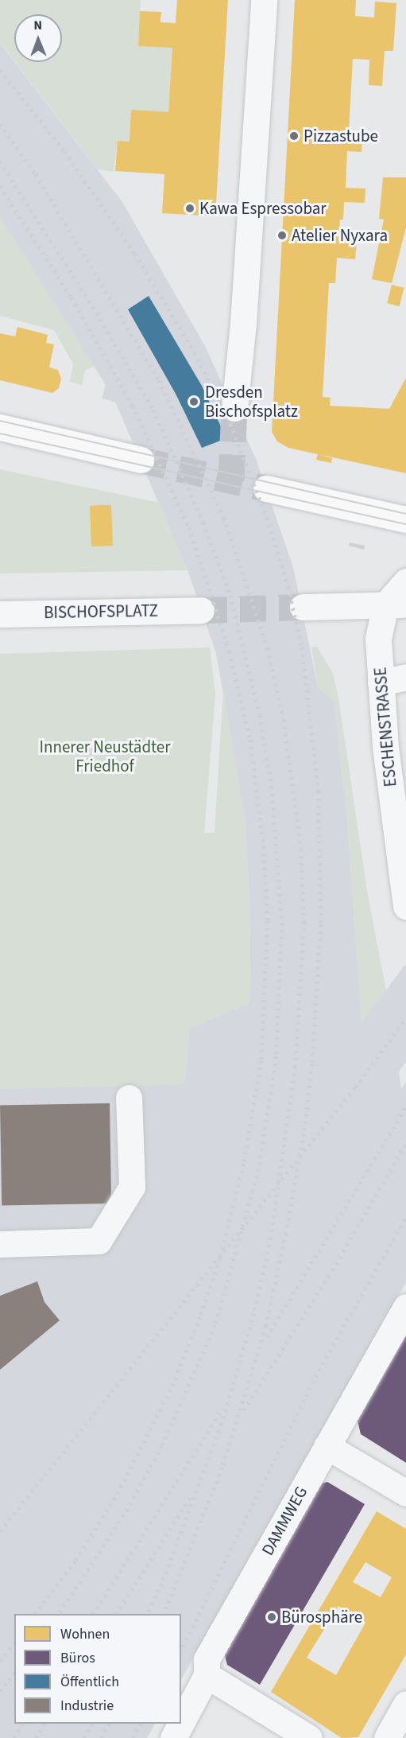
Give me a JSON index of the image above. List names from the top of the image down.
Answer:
{
  "streets": {
    "street": ["BISCHOFSPLATZ", "ESCHENSTRASSE", "DAMMWEG"]
  },
  "parks": ["Innerer Neustädter Friedhof"],
  "places": [
    "Pizzastube",
    "Kawa Espressobar",
    "Atelier Nyxara",
    "Dresden Bischofsplatz",
    "Bürosphäre"
  ],
  "legend": [
    "Wohnen",
    "Büros",
    "Öffentlich",
    "Industrie"
  ],
  "north": "top"
}
